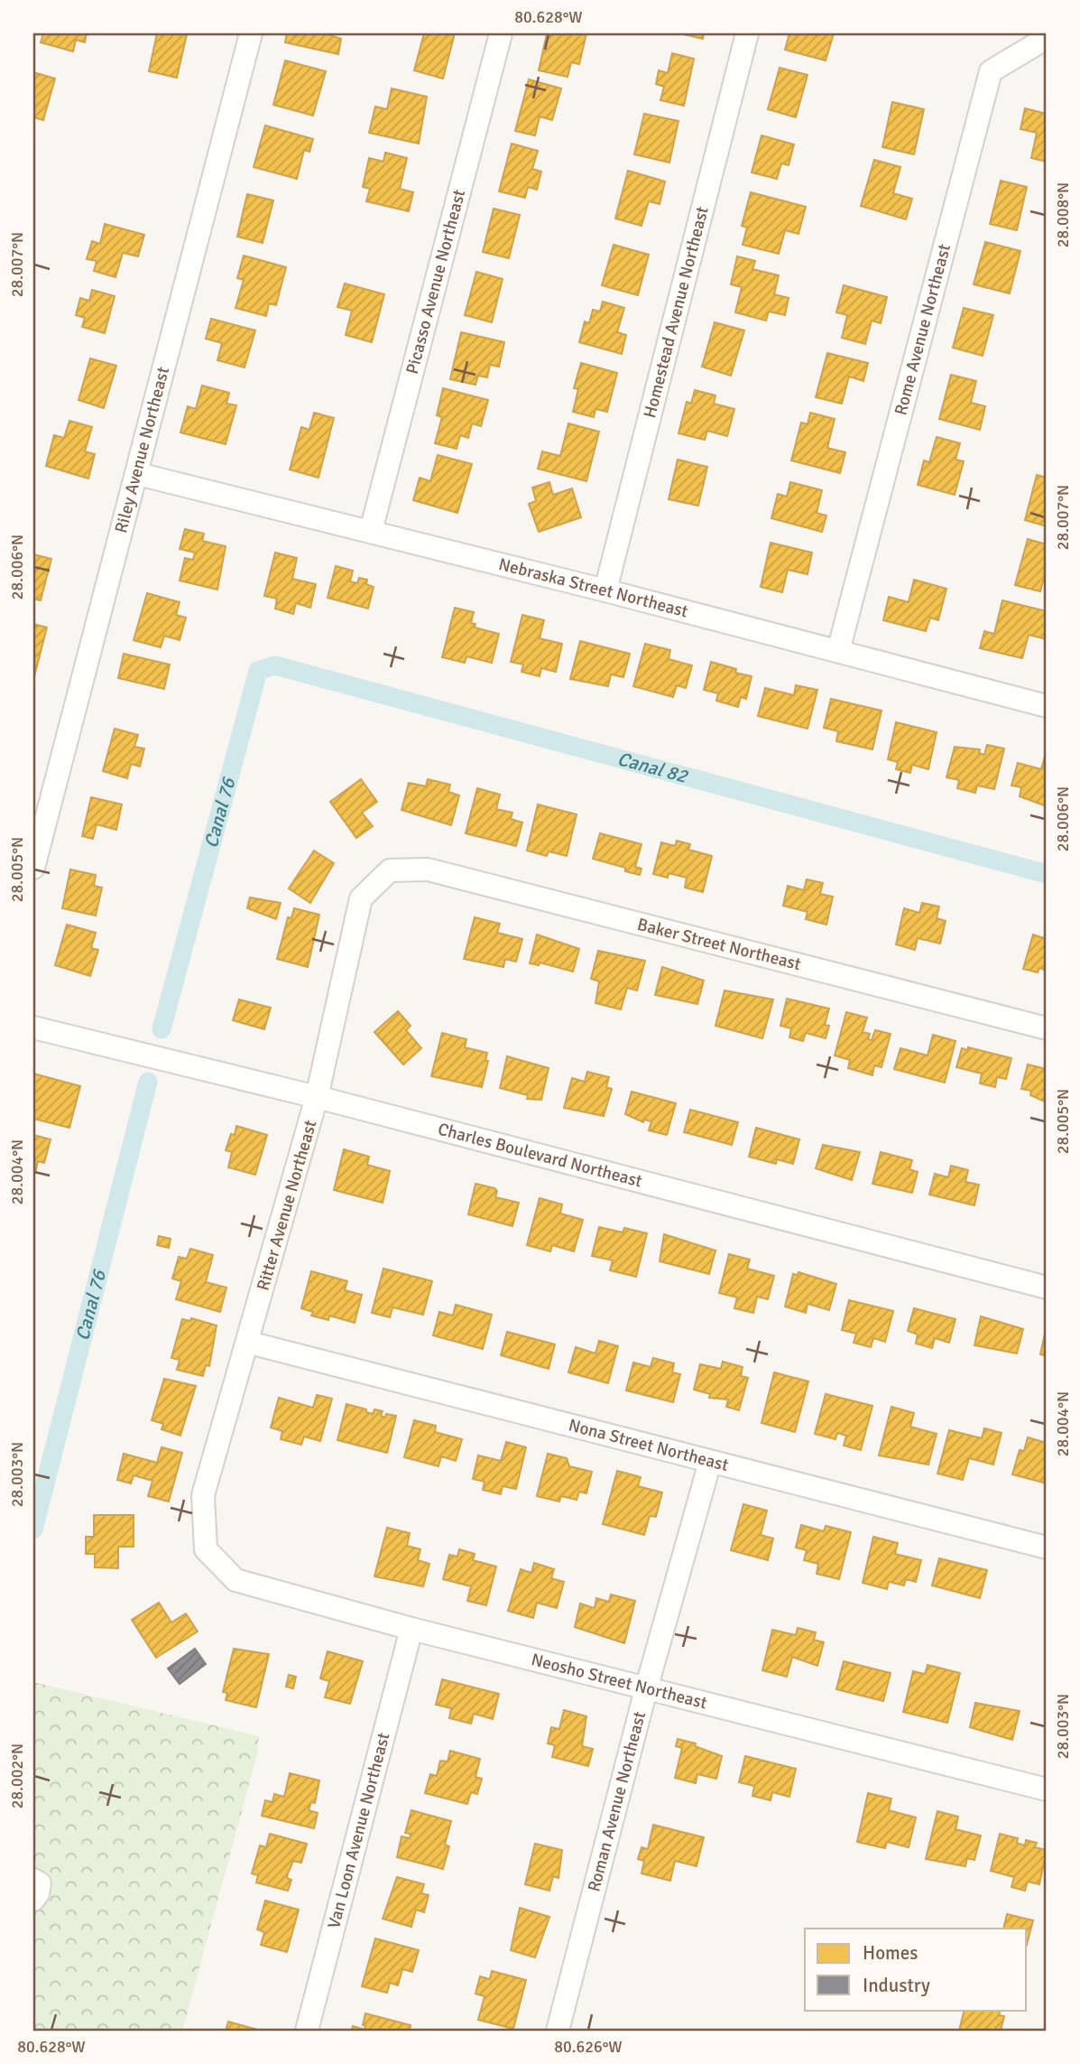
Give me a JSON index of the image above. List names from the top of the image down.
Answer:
{
  "streets": {
    "street": [
      "Picasso Avenue Northeast",
      "Homestead Avenue Northeast",
      "Rome Avenue Northeast",
      "Riley Avenue Northeast",
      "Nebraska Street Northeast",
      "Baker Street Northeast",
      "Charles Boulevard Northeast",
      "Ritter Avenue Northeast",
      "Nona Street Northeast",
      "Neosho Street Northeast",
      "Roman Avenue Northeast",
      "Van Loon Avenue Northeast"
    ]
  },
  "crossings": [
    ["Picasso Avenue Northeast", "Nebraska Street Northeast"],
    ["Homestead Avenue Northeast", "Nebraska Street Northeast"],
    ["Rome Avenue Northeast", "Nebraska Street Northeast"],
    ["Riley Avenue Northeast", "Nebraska Street Northeast"],
    ["Baker Street Northeast", "Ritter Avenue Northeast"],
    ["Charles Boulevard Northeast", "Ritter Avenue Northeast"],
    ["Ritter Avenue Northeast", "Nona Street Northeast"],
    ["Ritter Avenue Northeast", "Neosho Street Northeast"],
    ["Nona Street Northeast", "Roman Avenue Northeast"],
    ["Neosho Street Northeast", "Roman Avenue Northeast"],
    ["Neosho Street Northeast", "Van Loon Avenue Northeast"]
  ],
  "water": ["Canal 82", "Canal 76"],
  "legend": ["Homes", "Industry"],
  "coordinates": [
    "80.628°W",
    "28.008°N",
    "28.007°N",
    "28.006°N",
    "28.005°N",
    "28.004°N",
    "28.003°N",
    "28.002°N",
    "80.626°W"
  ]
}
